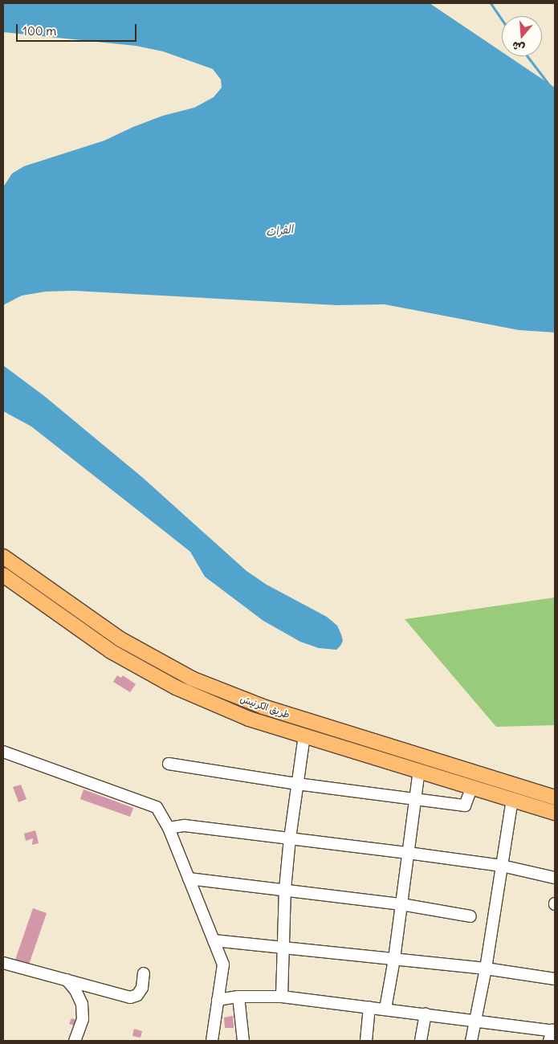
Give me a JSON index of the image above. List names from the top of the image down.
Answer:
{
  "streets": {
    "main road": ["طريق الكرنيش"]
  },
  "water": ["الفرات"],
  "scale_bar": "100 m",
  "north": "bottom"
}
